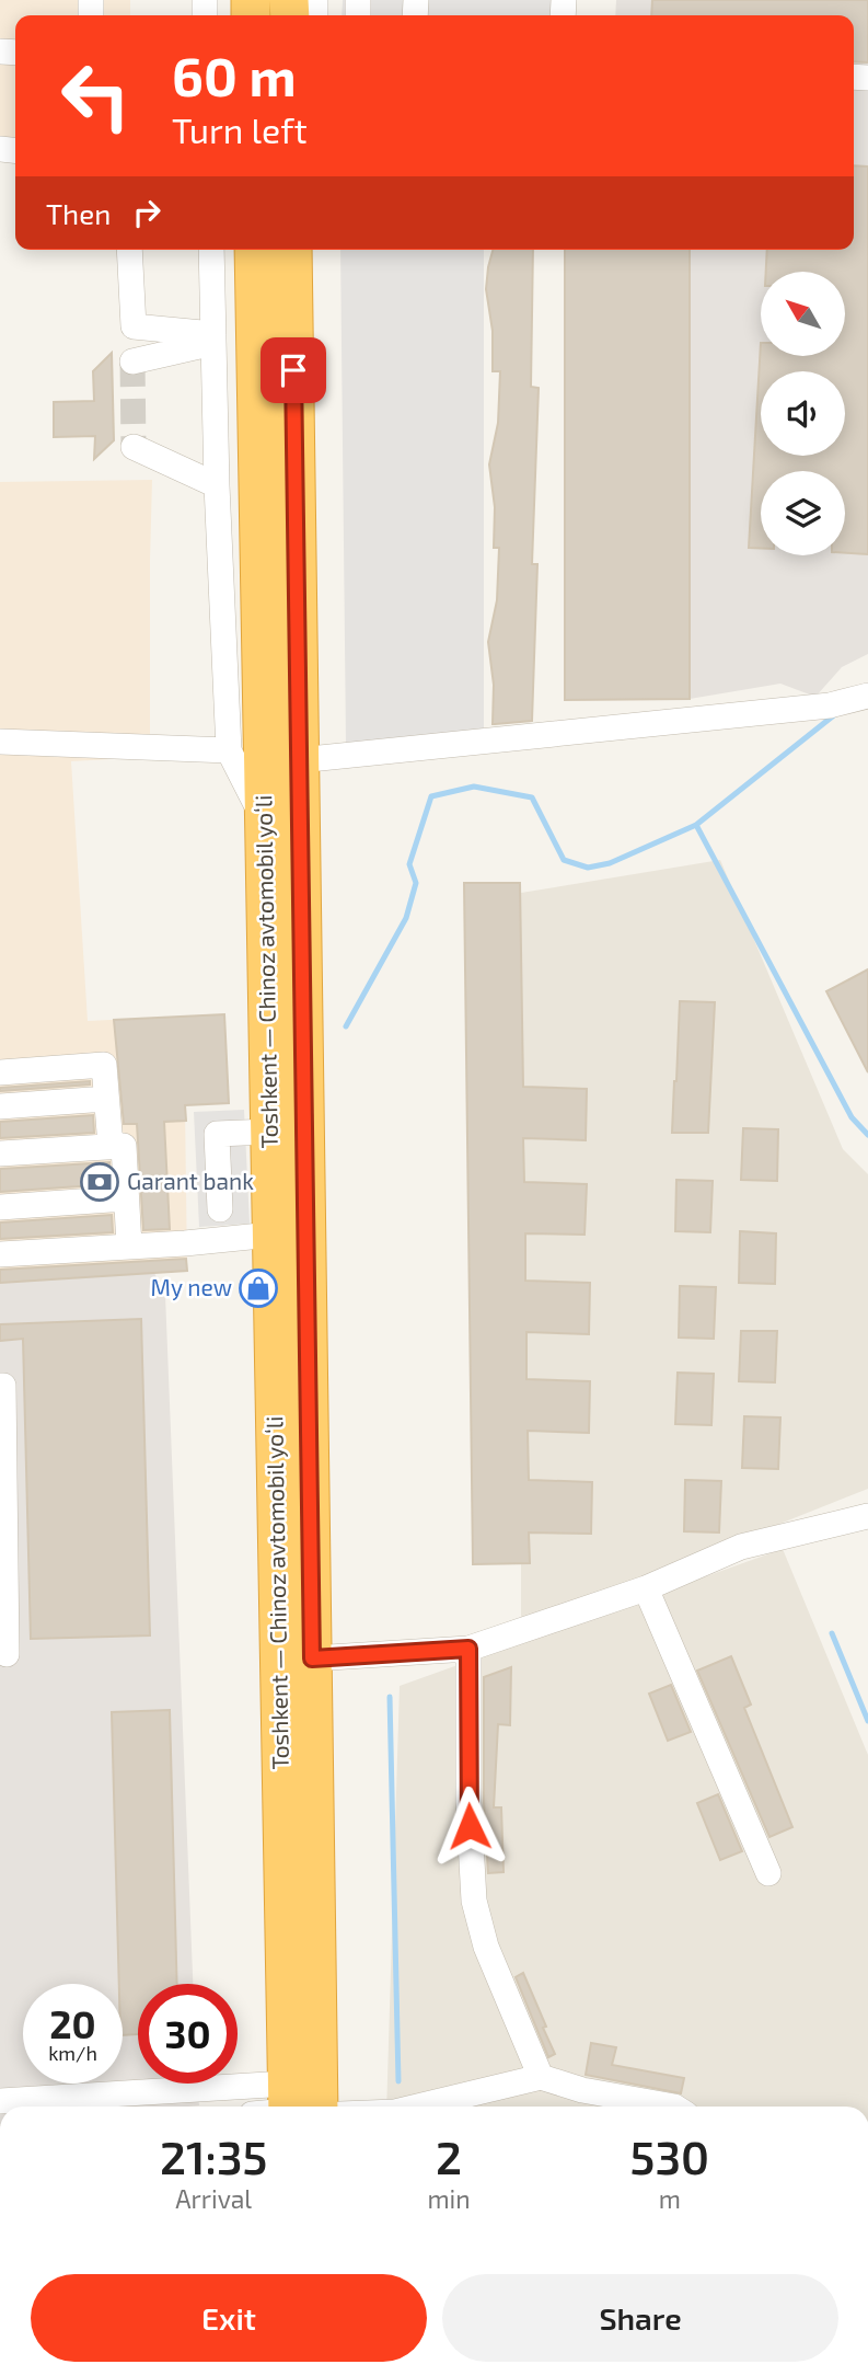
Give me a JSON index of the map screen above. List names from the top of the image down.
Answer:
{
  "streets": {
    "highway": ["Toshkent — Chinoz avtomobil yoʻli"]
  },
  "places": {
    "bank": ["Garant bank"],
    "shop": ["My new"]
  },
  "north": "top left",
  "page": {
    "turn": ["60 m", "Turn left"],
    "then": "Then",
    "speed": "20 km/h",
    "limit": "30",
    "eta": [
      "21:35",
      "Arrival",
      "2",
      "min",
      "530",
      "m"
    ],
    "buttons": ["Exit", "Share"]
  }
}
